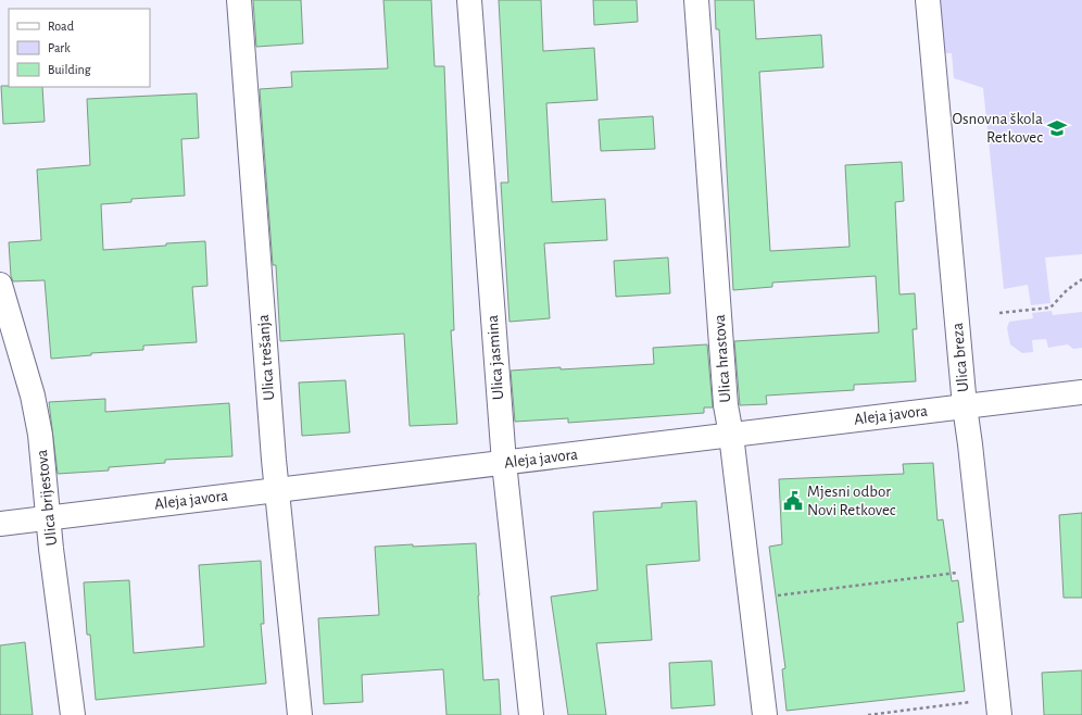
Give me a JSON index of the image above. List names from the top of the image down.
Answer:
{
  "streets": {
    "street": [
      "Ulica trešanja",
      "Ulica jasmina",
      "Ulica breza",
      "Ulica hrastova",
      "Aleja javora",
      "Ulica brijestova"
    ]
  },
  "crossings": [
    ["Ulica trešanja", "Aleja javora"],
    ["Ulica jasmina", "Aleja javora"],
    ["Ulica breza", "Aleja javora"],
    ["Ulica hrastova", "Aleja javora"],
    ["Aleja javora", "Ulica brijestova"]
  ],
  "places": {
    "school or university": ["Osnovna škola Retkovec"],
    "public building": ["Mjesni odbor Novi Retkovec"]
  },
  "legend": ["Road", "Park", "Building"]
}
